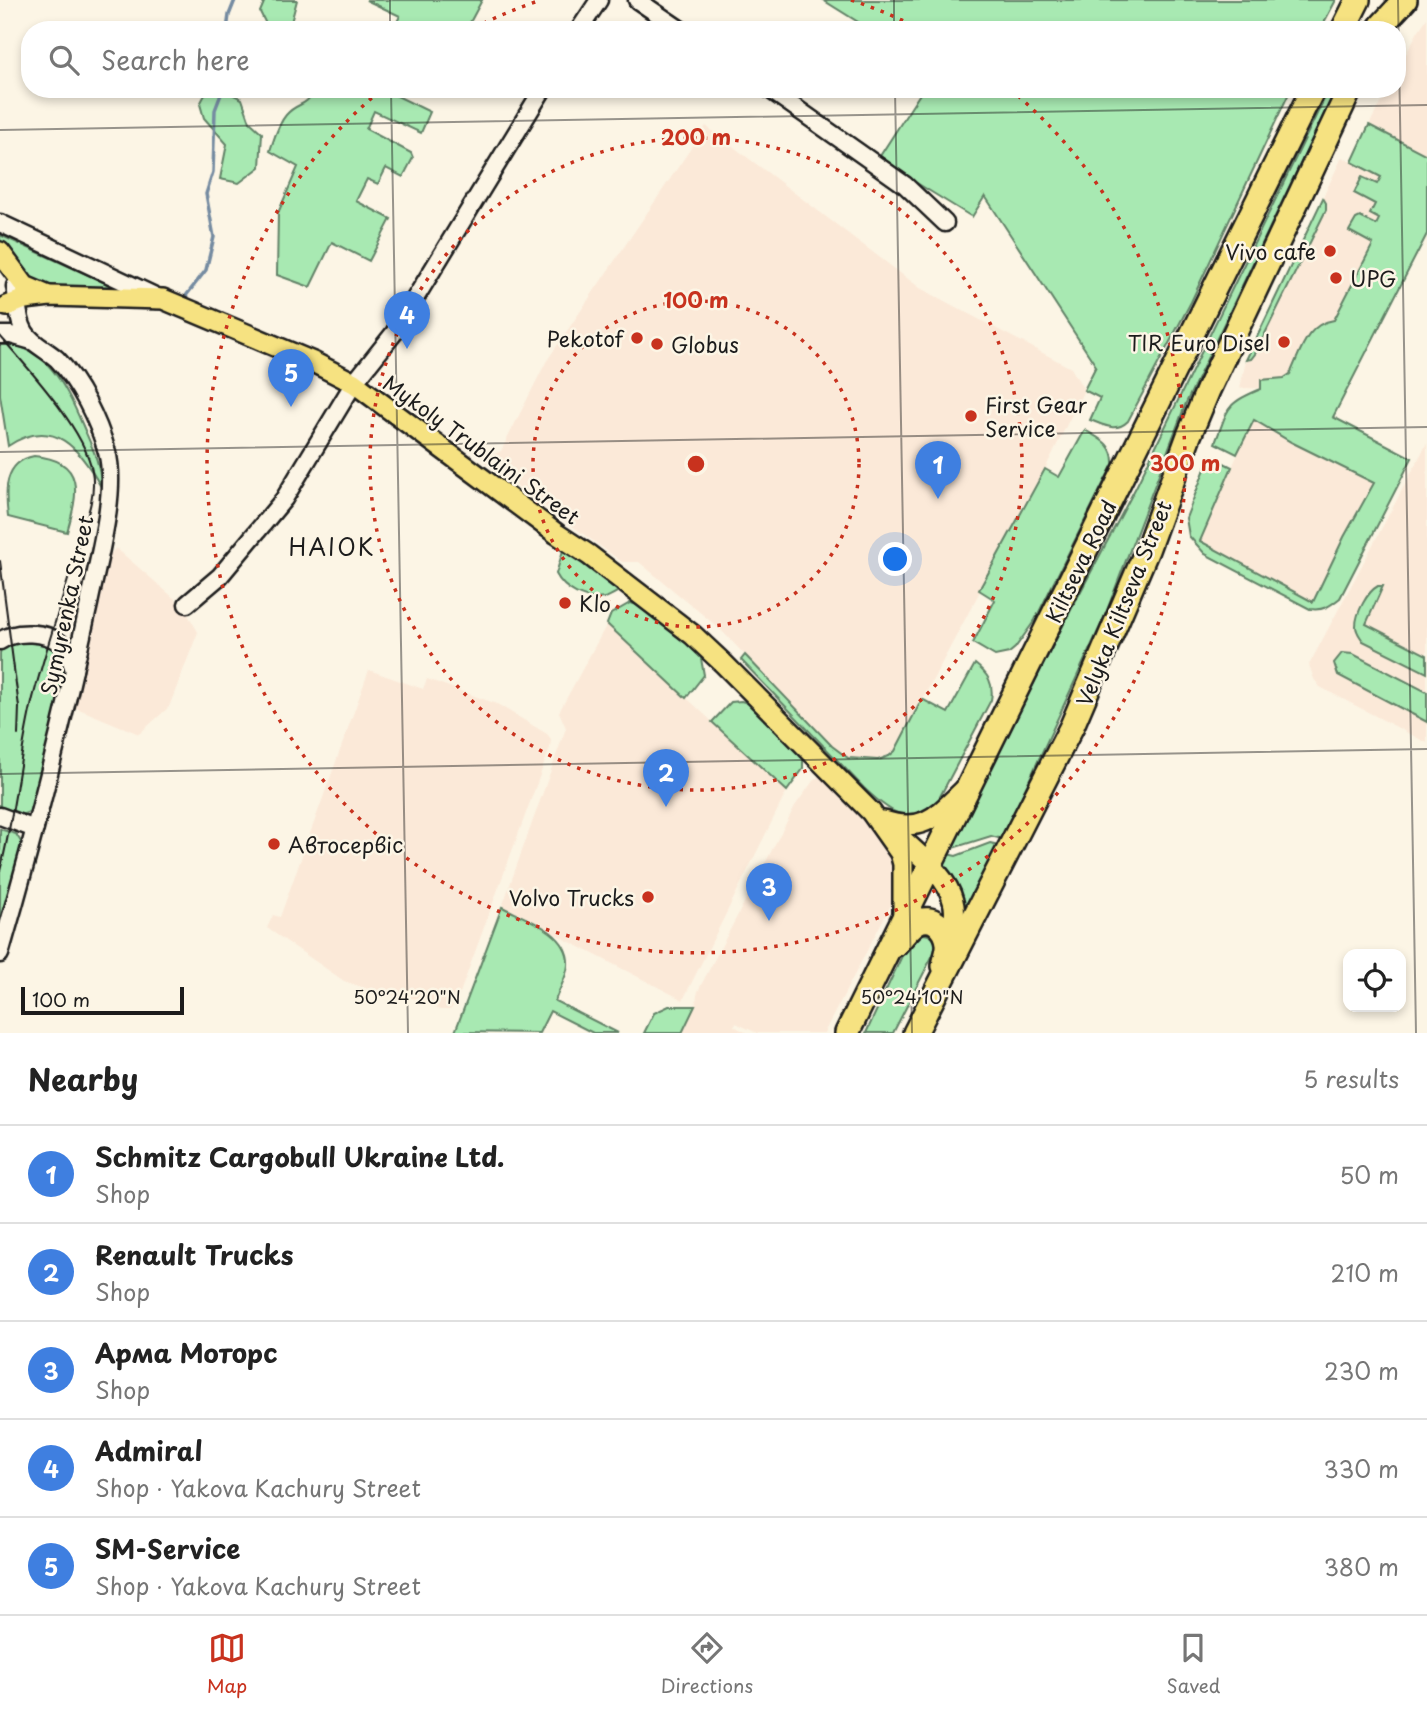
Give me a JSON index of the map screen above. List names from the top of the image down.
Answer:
{
  "streets": {
    "highway": ["Kiltseva Road", "Velyka Kiltseva Street"],
    "main road": ["Mykoly Trublaini Street"],
    "street": ["Symyrenka Street"]
  },
  "crossings": [
    ["Mykoly Trublaini Street", "Kiltseva Road"]
  ],
  "districts": ["HAIOK"],
  "places": [
    "Vivo cafe",
    "UPG",
    "Pekotof",
    "TIR Euro Disel",
    "Globus",
    "First Gear Service",
    "Klo",
    "Автосервіс",
    "Volvo Trucks"
  ],
  "scale_bar": "100 m",
  "page": {
    "search": "Search here",
    "pins": [
      "4",
      "5",
      "1",
      "2",
      "3"
    ],
    "scale": "100 m",
    "heading": ["Nearby", "5 results"],
    "list": [
      {
        "mark": "1",
        "name": "Schmitz Cargobull Ukraine Ltd.",
        "note": "Shop",
        "value": "50 m"
      },
      {
        "mark": "2",
        "name": "Renault Trucks",
        "note": "Shop",
        "value": "210 m"
      },
      {
        "mark": "3",
        "name": "Арма Моторс",
        "note": "Shop",
        "value": "230 m"
      },
      {
        "mark": "4",
        "name": "Admiral",
        "note": "Shop · Yakova Kachury Street",
        "value": "330 m"
      },
      {
        "mark": "5",
        "name": "SM-Service",
        "note": "Shop · Yakova Kachury Street",
        "value": "380 m"
      }
    ],
    "nav": ["Map", "Directions", "Saved"]
  },
  "coordinates": ["50°24'20\"N", "50°24'10\"N"],
  "rings": ["200 m", "100 m", "300 m"]
}
